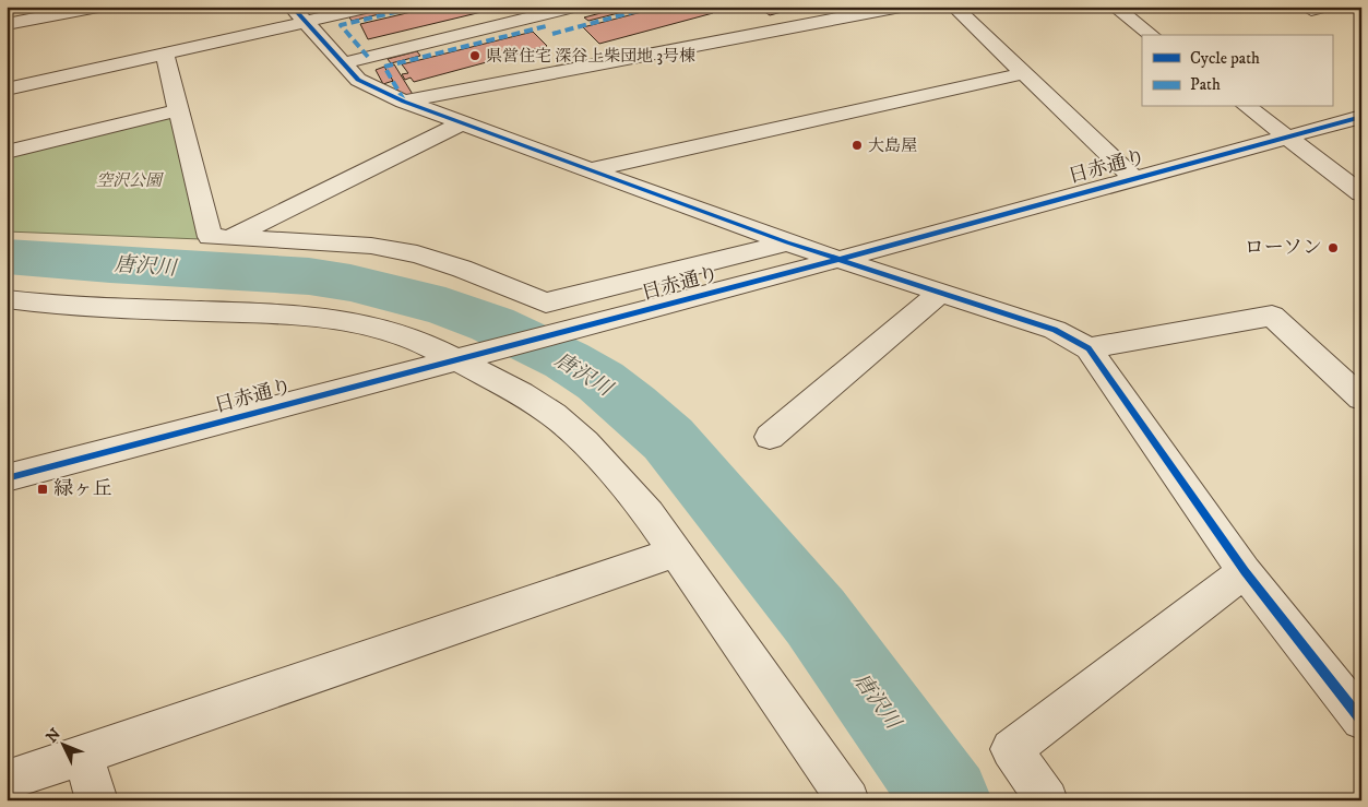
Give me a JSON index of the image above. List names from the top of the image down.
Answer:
{
  "streets": {
    "street": ["日赤通り"]
  },
  "water": ["唐沢川"],
  "parks": ["空沢公園"],
  "places": {
    "other": ["県営住宅 深谷上柴団地 3号棟", "大島屋", "ローソン"],
    "transit": ["緑ヶ丘"]
  },
  "legend": ["Cycle path", "Path"],
  "north": "top left"
}
